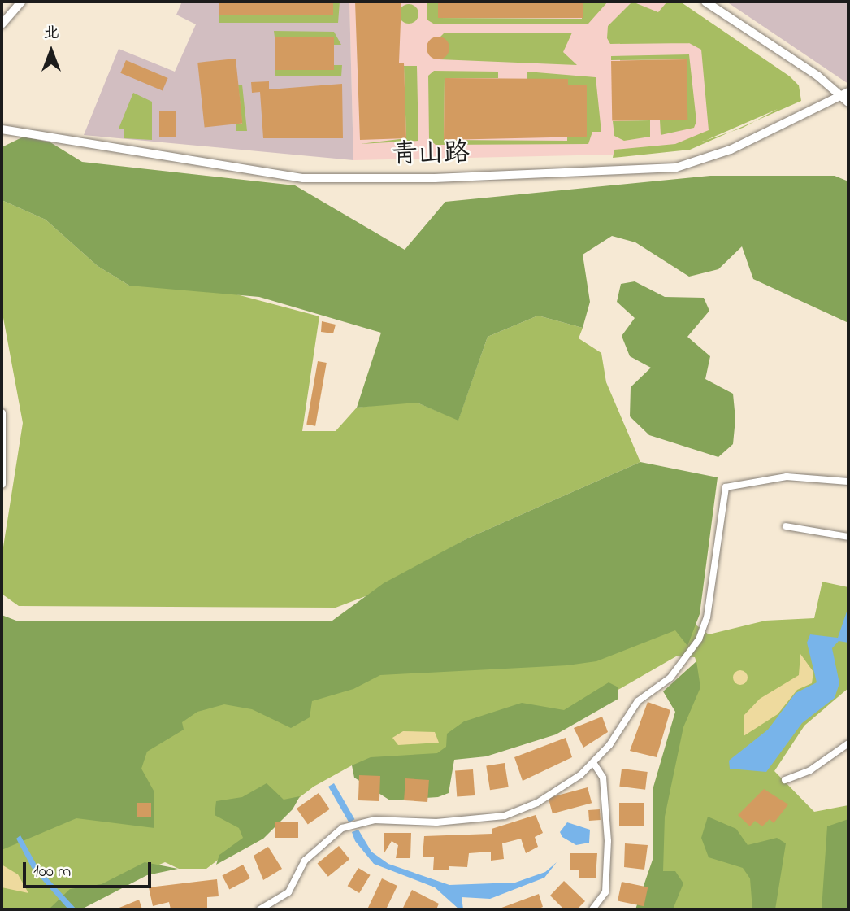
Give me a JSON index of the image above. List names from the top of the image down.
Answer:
{
  "streets": {
    "street": ["青山路"]
  },
  "scale_bar": "100 m",
  "north": "top"
}
